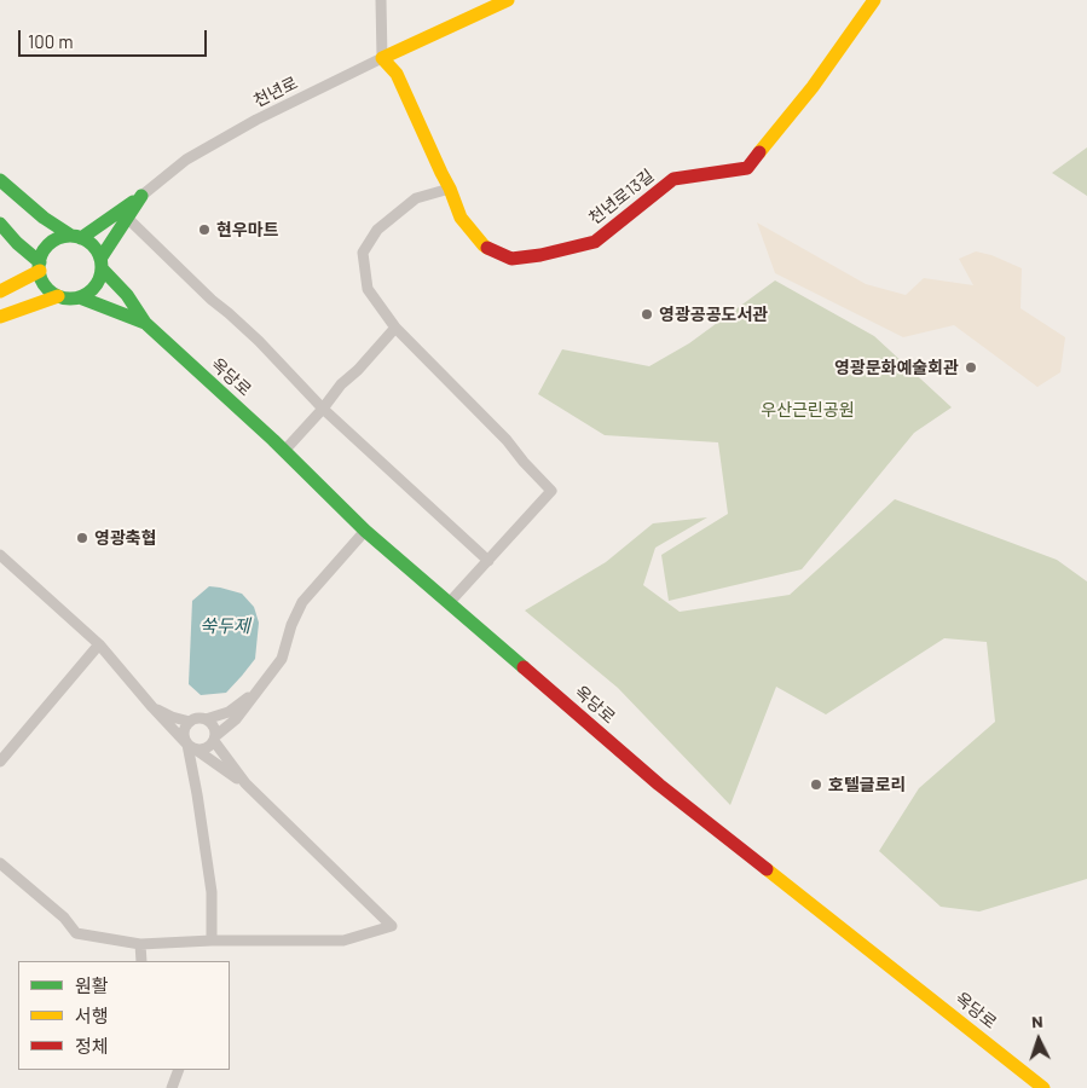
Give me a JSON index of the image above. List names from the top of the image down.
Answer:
{
  "streets": {
    "main road": ["천년로13길", "옥당로"],
    "street": ["천년로"]
  },
  "crossings": [
    ["천년로", "천년로13길"]
  ],
  "water": ["쑥두제"],
  "parks": ["우산근린공원"],
  "places": [
    "현우마트",
    "영광공공도서관",
    "영광문화예술회관",
    "영광축협",
    "호텔글로리"
  ],
  "legend": ["원활", "서행", "정체"],
  "scale_bar": "100 m",
  "north": "top"
}
